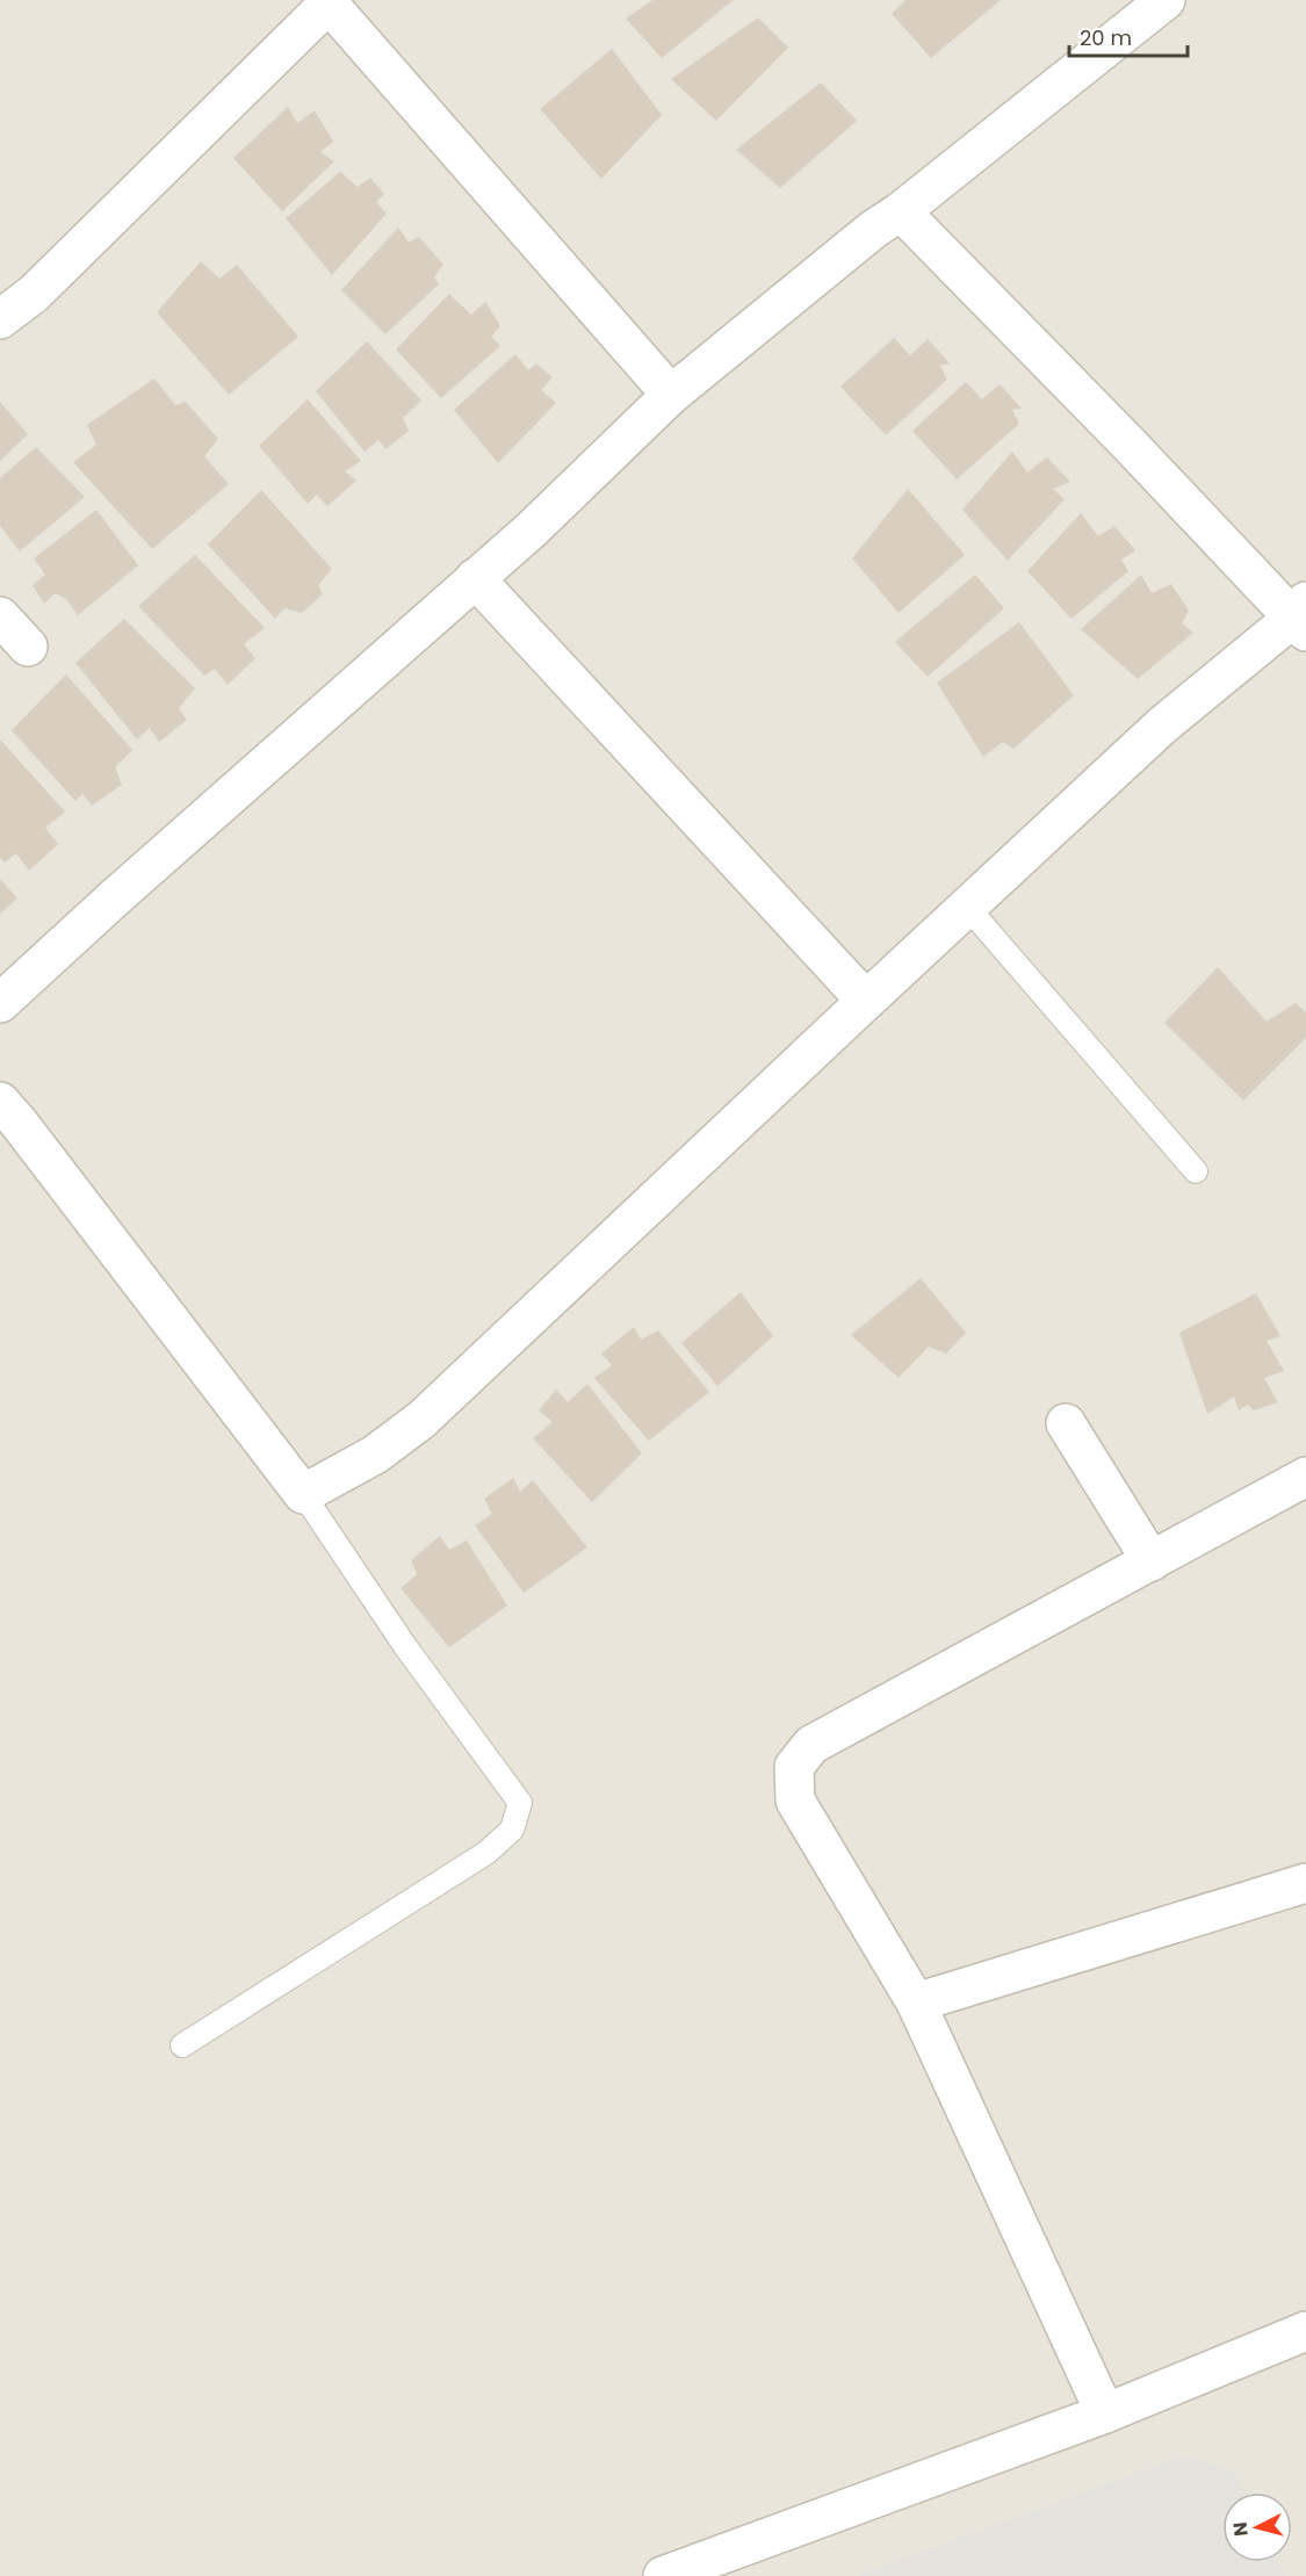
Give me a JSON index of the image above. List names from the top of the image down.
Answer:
{
  "scale_bar": "20 m",
  "north": "left"
}
